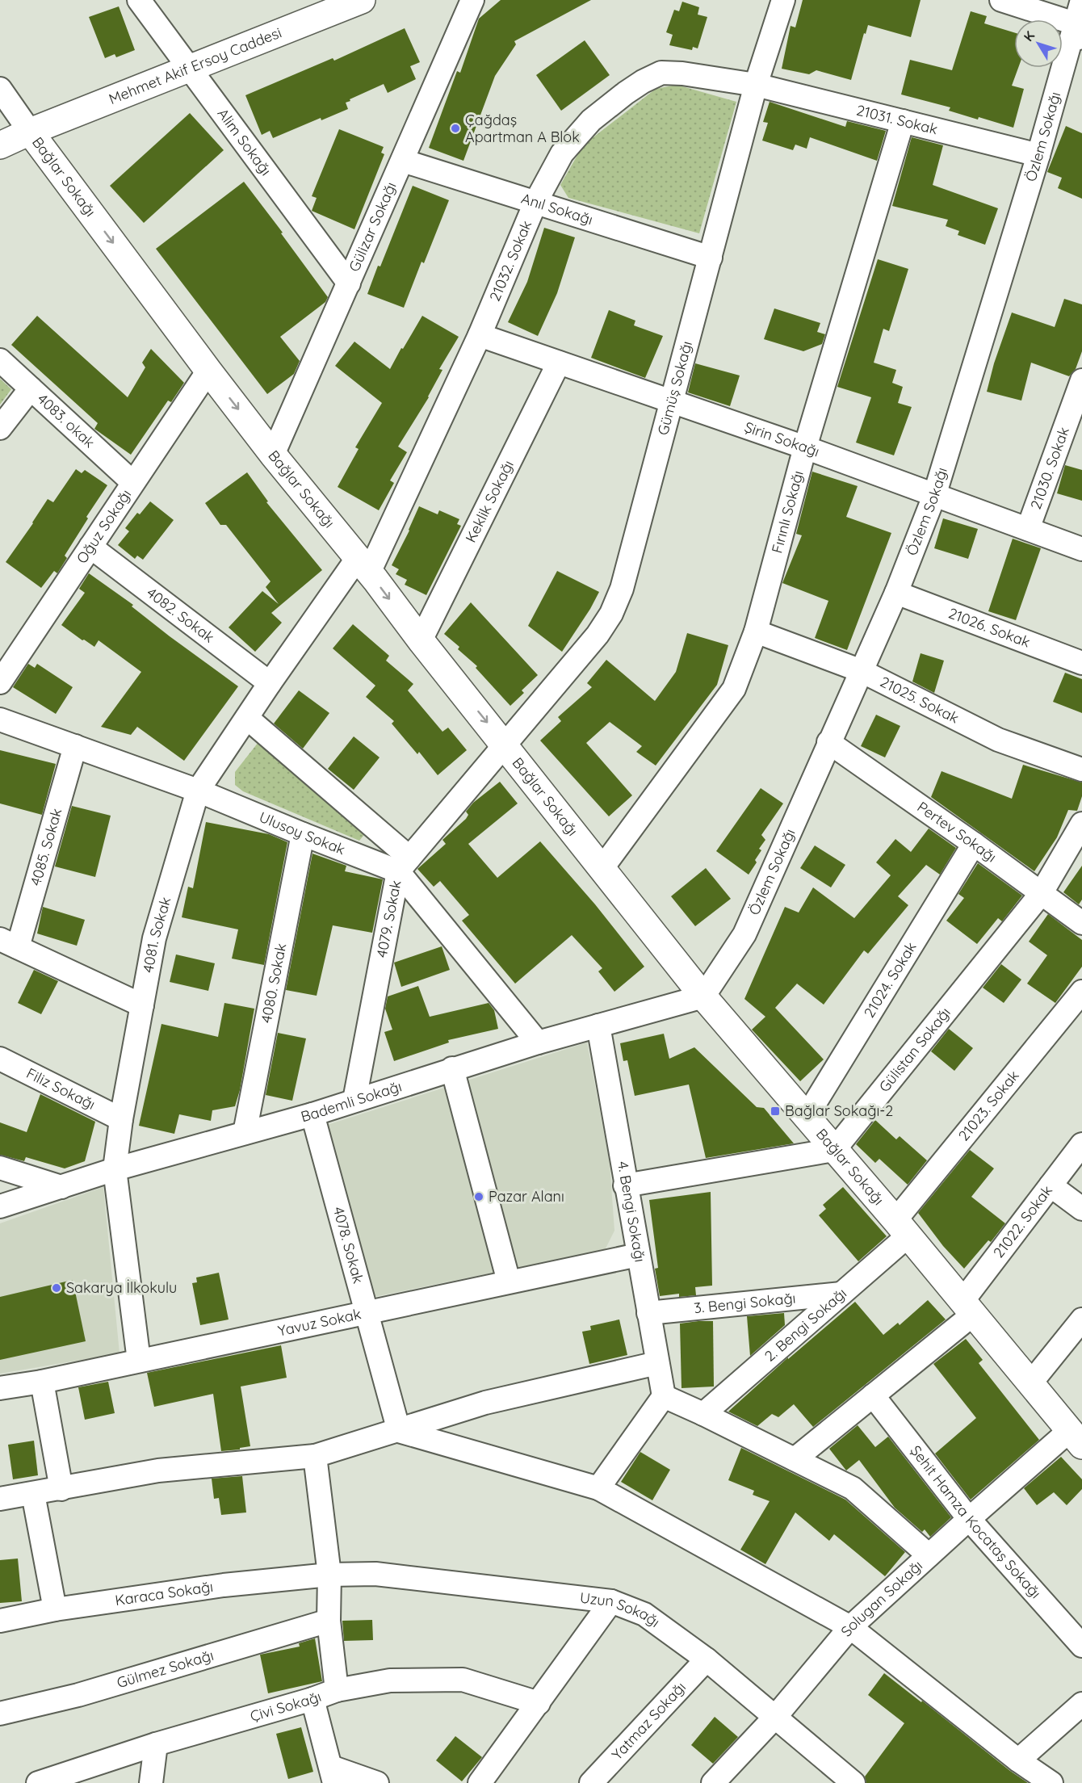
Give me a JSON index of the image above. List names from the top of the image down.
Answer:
{
  "streets": {
    "main road": ["Mehmet Akif Ersoy Caddesi", "Bağlar Sokağı"],
    "street": [
      "21031. Sokak",
      "Özlem Sokağı",
      "Alim Sokağı",
      "Anıl Sokağı",
      "Gülizar Sokağı",
      "21032. Sokak",
      "Gümüş Sokağı",
      "4083. okak",
      "Şirin Sokağı",
      "21030. Sokak",
      "Keklik Sokağı",
      "Fırınlı Sokağı",
      "Oğuz Sokağı",
      "4082. Sokak",
      "21026. Sokak",
      "21025. Sokak",
      "Pertev Sokağı",
      "Ulusoy Sokak",
      "4085. Sokak",
      "4079. Sokak",
      "4081. Sokak",
      "21024. Sokak",
      "4080. Sokak",
      "Gülistan Sokağı",
      "Filiz Sokağı",
      "Bademli Sokağı",
      "21023. Sokak",
      "4. Bengi Sokağı",
      "21022. Sokak",
      "4078. Sokak",
      "3. Bengi Sokağı",
      "Yavuz Sokak",
      "2. Bengi Sokağı",
      "Şehit Hamza Kocataş Sokağı",
      "Karaca Sokağı",
      "Solugan Sokağı",
      "Uzun Sokağı",
      "Gülmez Sokağı",
      "Çivi Sokağı",
      "Yatmaz Sokağı"
    ]
  },
  "crossings": [
    ["Mehmet Akif Ersoy Caddesi", "Alim Sokağı"],
    ["Mehmet Akif Ersoy Caddesi", "Bağlar Sokağı"],
    ["21031. Sokak", "Özlem Sokağı"],
    ["21031. Sokak", "21032. Sokak"],
    ["21031. Sokak", "Gümüş Sokağı"],
    ["21031. Sokak", "Fırınlı Sokağı"],
    ["Özlem Sokağı", "Bağlar Sokağı"],
    ["Özlem Sokağı", "Şirin Sokağı"],
    ["Özlem Sokağı", "21026. Sokak"],
    ["Özlem Sokağı", "21025. Sokak"],
    ["Özlem Sokağı", "Pertev Sokağı"],
    ["Özlem Sokağı", "Bademli Sokağı"],
    ["Alim Sokağı", "Gülizar Sokağı"],
    ["Bağlar Sokağı", "Gülizar Sokağı"],
    ["Bağlar Sokağı", "21032. Sokak"],
    ["Bağlar Sokağı", "Gümüş Sokağı"],
    ["Bağlar Sokağı", "Keklik Sokağı"],
    ["Bağlar Sokağı", "Fırınlı Sokağı"],
    ["Bağlar Sokağı", "Oğuz Sokağı"],
    ["Bağlar Sokağı", "4079. Sokak"],
    ["Bağlar Sokağı", "4081. Sokak"],
    ["Bağlar Sokağı", "21024. Sokak"],
    ["Bağlar Sokağı", "Gülistan Sokağı"],
    ["Bağlar Sokağı", "Bademli Sokağı"],
    ["Bağlar Sokağı", "21023. Sokak"],
    ["Bağlar Sokağı", "21022. Sokak"],
    ["Bağlar Sokağı", "2. Bengi Sokağı"],
    ["Bağlar Sokağı", "Solugan Sokağı"],
    ["Anıl Sokağı", "Gülizar Sokağı"],
    ["Anıl Sokağı", "21032. Sokak"],
    ["Anıl Sokağı", "Gümüş Sokağı"],
    ["21032. Sokak", "Gümüş Sokağı"],
    ["21032. Sokak", "Şirin Sokağı"],
    ["21032. Sokak", "4081. Sokak"],
    ["Gümüş Sokağı", "Şirin Sokağı"],
    ["Gümüş Sokağı", "4079. Sokak"],
    ["4083. okak", "Oğuz Sokağı"],
    ["Şirin Sokağı", "21030. Sokak"],
    ["Şirin Sokağı", "Keklik Sokağı"],
    ["Şirin Sokağı", "Fırınlı Sokağı"],
    ["Fırınlı Sokağı", "21025. Sokak"],
    ["Oğuz Sokağı", "4082. Sokak"],
    ["4082. Sokak", "4081. Sokak"],
    ["Pertev Sokağı", "21024. Sokak"],
    ["Pertev Sokağı", "Gülistan Sokağı"],
    ["Ulusoy Sokak", "4085. Sokak"],
    ["Ulusoy Sokak", "4079. Sokak"],
    ["Ulusoy Sokak", "4081. Sokak"],
    ["Ulusoy Sokak", "4080. Sokak"],
    ["Ulusoy Sokak", "Bademli Sokağı"],
    ["4079. Sokak", "Bademli Sokağı"],
    ["4081. Sokak", "Filiz Sokağı"],
    ["4081. Sokak", "Bademli Sokağı"],
    ["4081. Sokak", "Yavuz Sokak"],
    ["4080. Sokak", "Bademli Sokağı"],
    ["Bademli Sokağı", "4. Bengi Sokağı"],
    ["Bademli Sokağı", "4078. Sokak"],
    ["21023. Sokak", "2. Bengi Sokağı"],
    ["4. Bengi Sokağı", "3. Bengi Sokağı"],
    ["4. Bengi Sokağı", "Yavuz Sokak"],
    ["21022. Sokak", "Şehit Hamza Kocataş Sokağı"],
    ["4078. Sokak", "Yavuz Sokak"],
    ["3. Bengi Sokağı", "2. Bengi Sokağı"],
    ["Şehit Hamza Kocataş Sokağı", "Solugan Sokağı"],
    ["Karaca Sokağı", "Uzun Sokağı"],
    ["Solugan Sokağı", "Uzun Sokağı"],
    ["Uzun Sokağı", "Yatmaz Sokağı"]
  ],
  "one_way": ["Bağlar Sokağı"],
  "places": {
    "other": ["Çağdaş Apartman A Blok", "Pazar Alanı", "Sakarya İlkokulu"],
    "transit": ["Bağlar Sokağı-2"]
  },
  "north": "top left"
}
